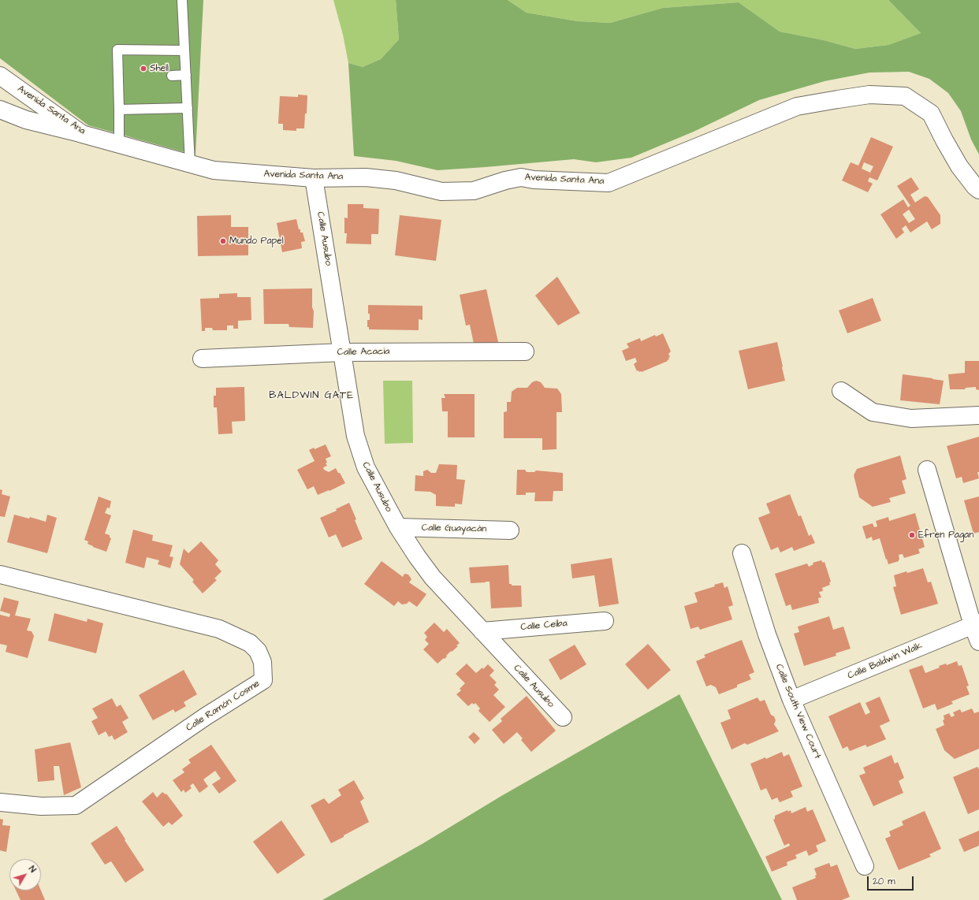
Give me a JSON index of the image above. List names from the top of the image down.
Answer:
{
  "streets": {
    "street": [
      "Avenida Santa Ana",
      "Calle Ausubo",
      "Calle Acacia",
      "Calle Guayacán",
      "Calle Ceiba",
      "Calle Baldwin Walk",
      "Calle Ramón Cosme",
      "Calle South View Court"
    ]
  },
  "crossings": [
    ["Avenida Santa Ana", "Calle Ausubo"],
    ["Calle Ausubo", "Calle Acacia"],
    ["Calle Ausubo", "Calle Guayacán"],
    ["Calle Ausubo", "Calle Ceiba"],
    ["Calle Baldwin Walk", "Calle South View Court"]
  ],
  "districts": ["BALDWIN GATE"],
  "places": ["Shell", "Mundo Papel", "Efren Pagan"],
  "scale_bar": "20 m",
  "north": "top right"
}
